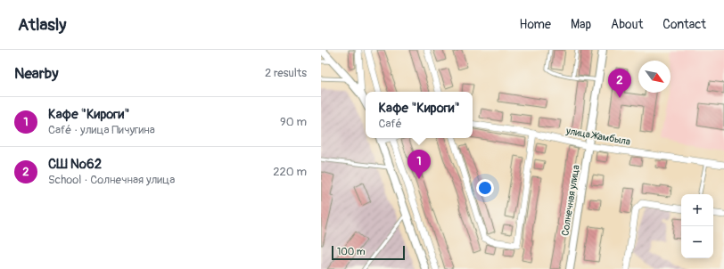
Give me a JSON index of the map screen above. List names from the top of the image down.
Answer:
{
  "streets": {
    "street": ["улица Жамбыла", "Солнечная улица"]
  },
  "crossings": [
    ["улица Жамбыла", "Солнечная улица"]
  ],
  "scale_bar": "100 m",
  "north": "bottom right",
  "page": {
    "header": "Atlasly",
    "nav": [
      "Home",
      "Map",
      "About",
      "Contact"
    ],
    "heading": ["Nearby", "2 results"],
    "pins": ["2", "1"],
    "popup": ["Кафе \"Кироги\"", "Café"],
    "list": [
      {
        "mark": "1",
        "name": "Кафе \"Кироги\"",
        "note": "Café · улица Пичугина",
        "value": "90 m"
      },
      {
        "mark": "2",
        "name": "СШ №62",
        "note": "School · Солнечная улица",
        "value": "220 m"
      }
    ],
    "map_buttons": ["+", "−"],
    "scale": "100 m"
  }
}
